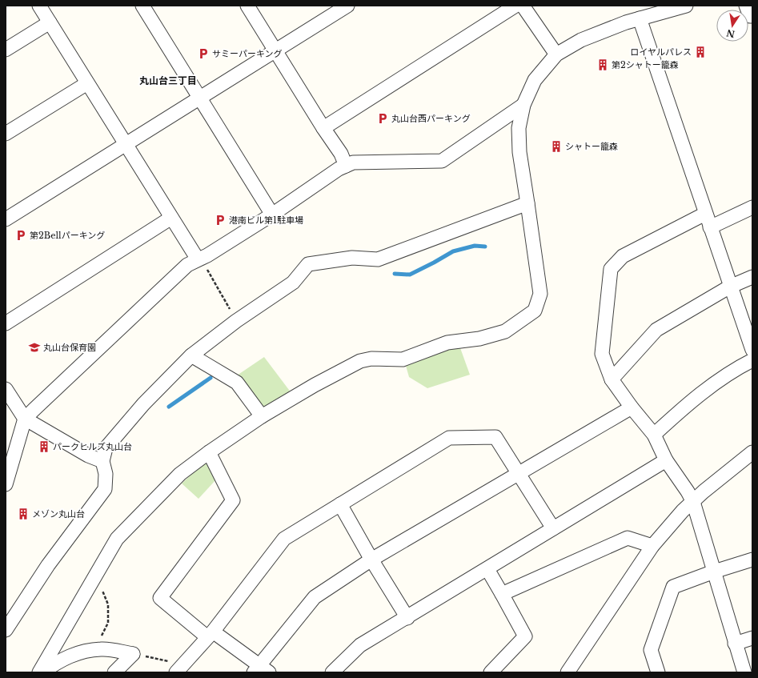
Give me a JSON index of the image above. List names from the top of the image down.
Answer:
{
  "districts": ["丸山台三丁目"],
  "places": {
    "building": [
      "ロイヤルパレス",
      "第2シャトー籠森",
      "シャトー籠森",
      "パークヒルズ丸山台",
      "メゾン丸山台"
    ],
    "parking": [
      "サミーパーキング",
      "丸山台西パーキング",
      "港南ビル第1駐車場",
      "第2Bellパーキング"
    ],
    "school or university": ["丸山台保育園"]
  },
  "north": "bottom"
}
